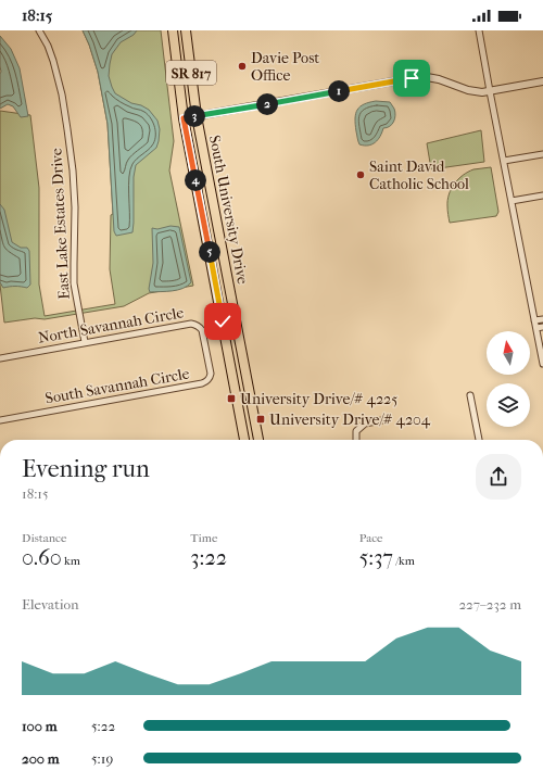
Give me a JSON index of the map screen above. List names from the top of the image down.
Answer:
{
  "streets": {
    "main road": ["SR 817", "South University Drive"],
    "street": ["East Lake Estates Drive", "North Savannah Circle", "South Savannah Circle"]
  },
  "crossings": [
    ["East Lake Estates Drive", "North Savannah Circle"],
    ["North Savannah Circle", "South Savannah Circle"]
  ],
  "places": {
    "other": ["Davie Post Office", "Saint David Catholic School"],
    "transit": ["University Drive/# 4225", "University Drive/# 4204"]
  },
  "north": "top",
  "page": {
    "status": "18:15",
    "pins": [
      "1",
      "2",
      "3",
      "4",
      "5"
    ],
    "heading": ["Evening run", "18:15"],
    "stats": [
      ["Distance", "0.60 km"],
      ["Time", "3:22"],
      ["Pace", "5:37 /km"]
    ],
    "chart": ["Elevation", "227–232 m"],
    "list": [
      {
        "name": "100 m",
        "note": "5:22"
      },
      {
        "name": "200 m",
        "note": "5:19"
      }
    ]
  }
}
